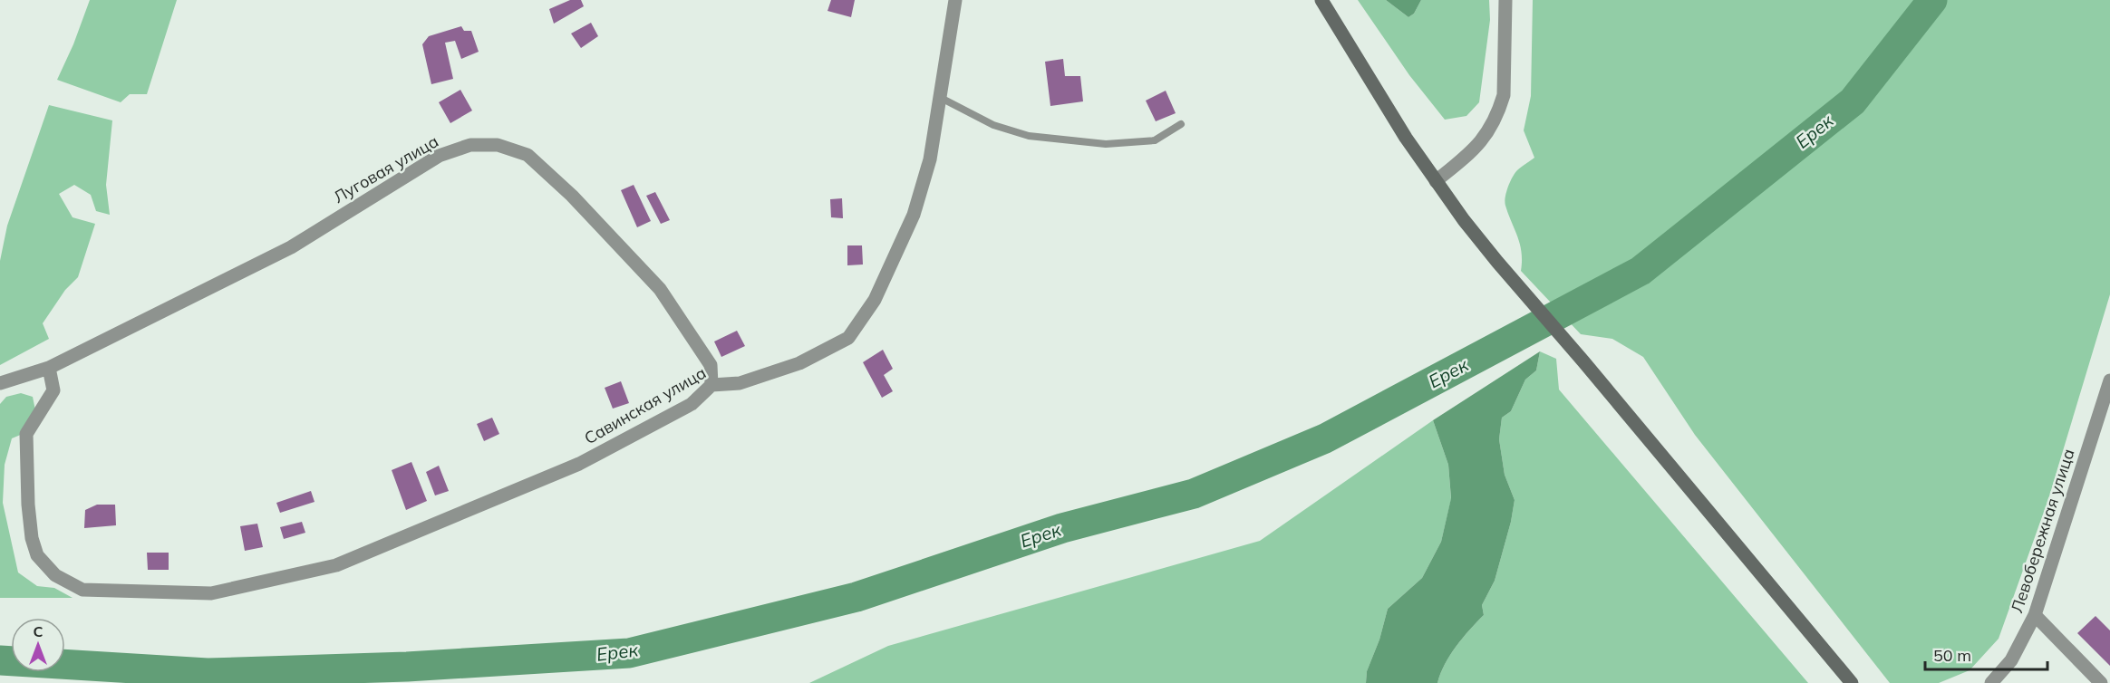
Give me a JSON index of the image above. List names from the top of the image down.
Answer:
{
  "streets": {
    "street": ["Луговая улица", "Савинская улица", "Левобережная улица"]
  },
  "crossings": [
    ["Луговая улица", "Савинская улица"]
  ],
  "water": ["Ерек"],
  "scale_bar": "50 m",
  "north": "top"
}
